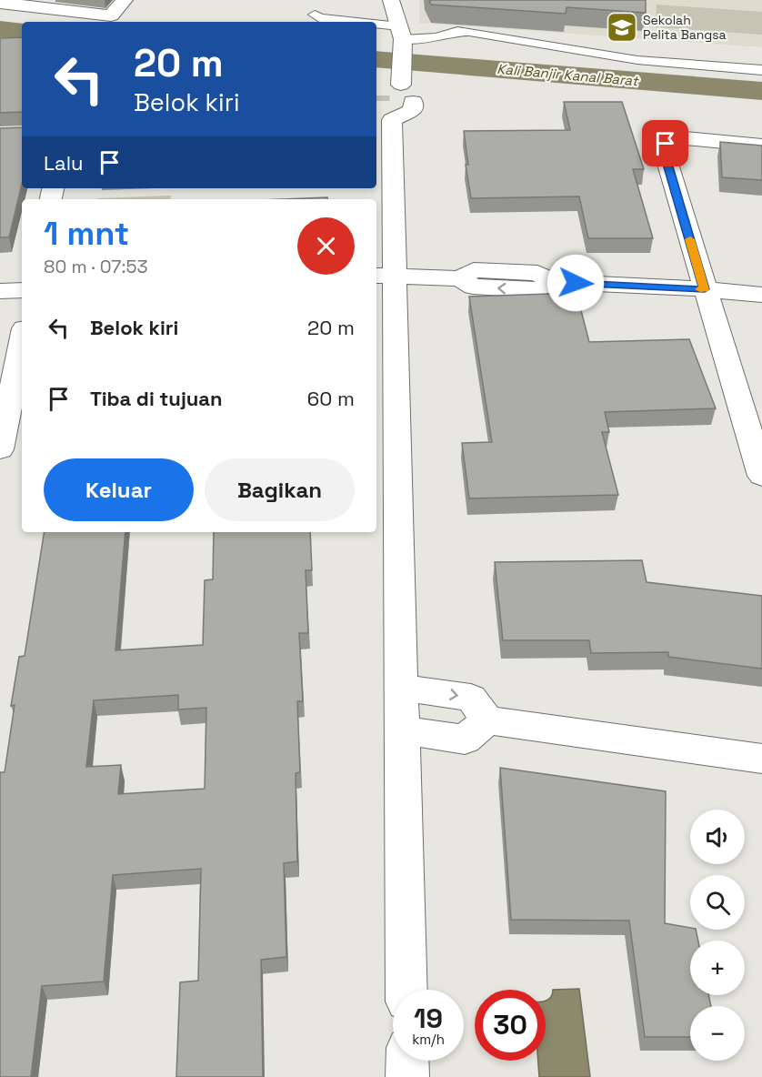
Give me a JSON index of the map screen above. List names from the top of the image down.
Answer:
{
  "water": ["Kali Banjir Kanal Barat"],
  "places": {
    "school or university": ["Sekolah Pelita Bangsa"]
  },
  "page": {
    "turn": ["20 m", "Belok kiri"],
    "then": "Lalu",
    "heading": ["1 mnt", "80 m · 07:53"],
    "list": [
      {
        "name": "Belok kiri",
        "value": "20 m"
      },
      {
        "name": "Tiba di tujuan",
        "value": "60 m"
      }
    ],
    "buttons": ["Keluar", "Bagikan"],
    "map_buttons": ["+", "−"],
    "speed": "19 km/h",
    "limit": "30"
  }
}
